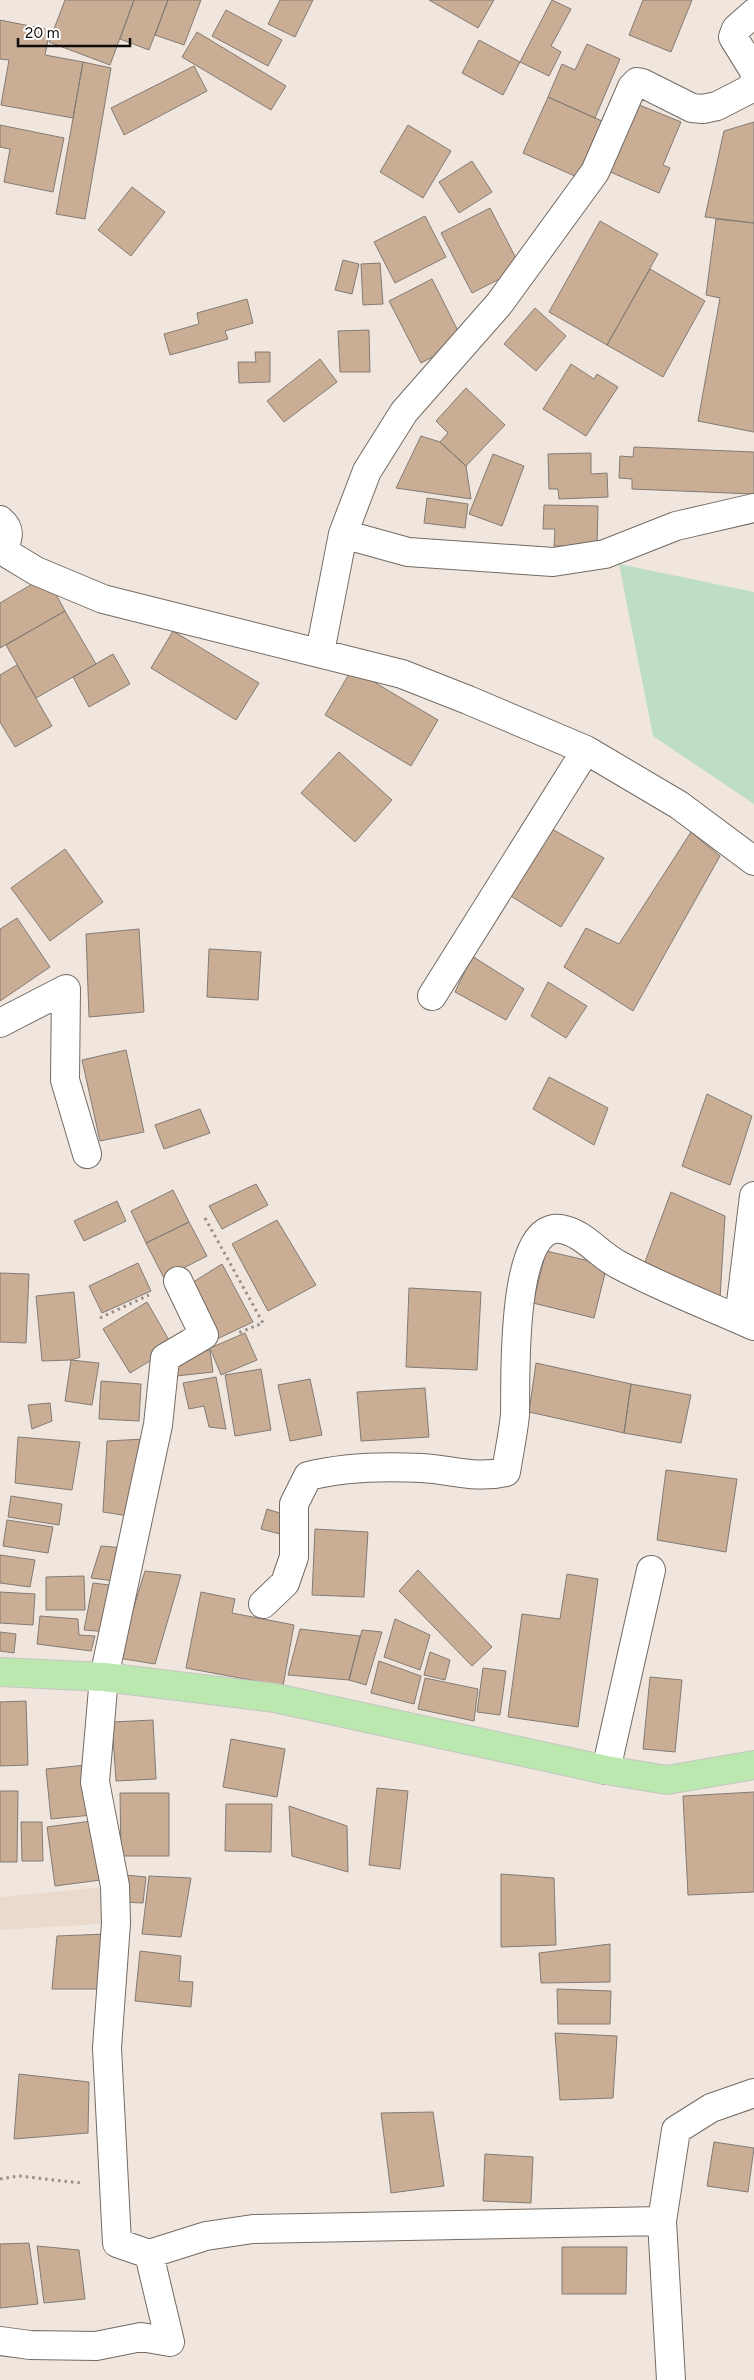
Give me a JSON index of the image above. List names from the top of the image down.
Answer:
{
  "scale_bar": "20 m"
}
